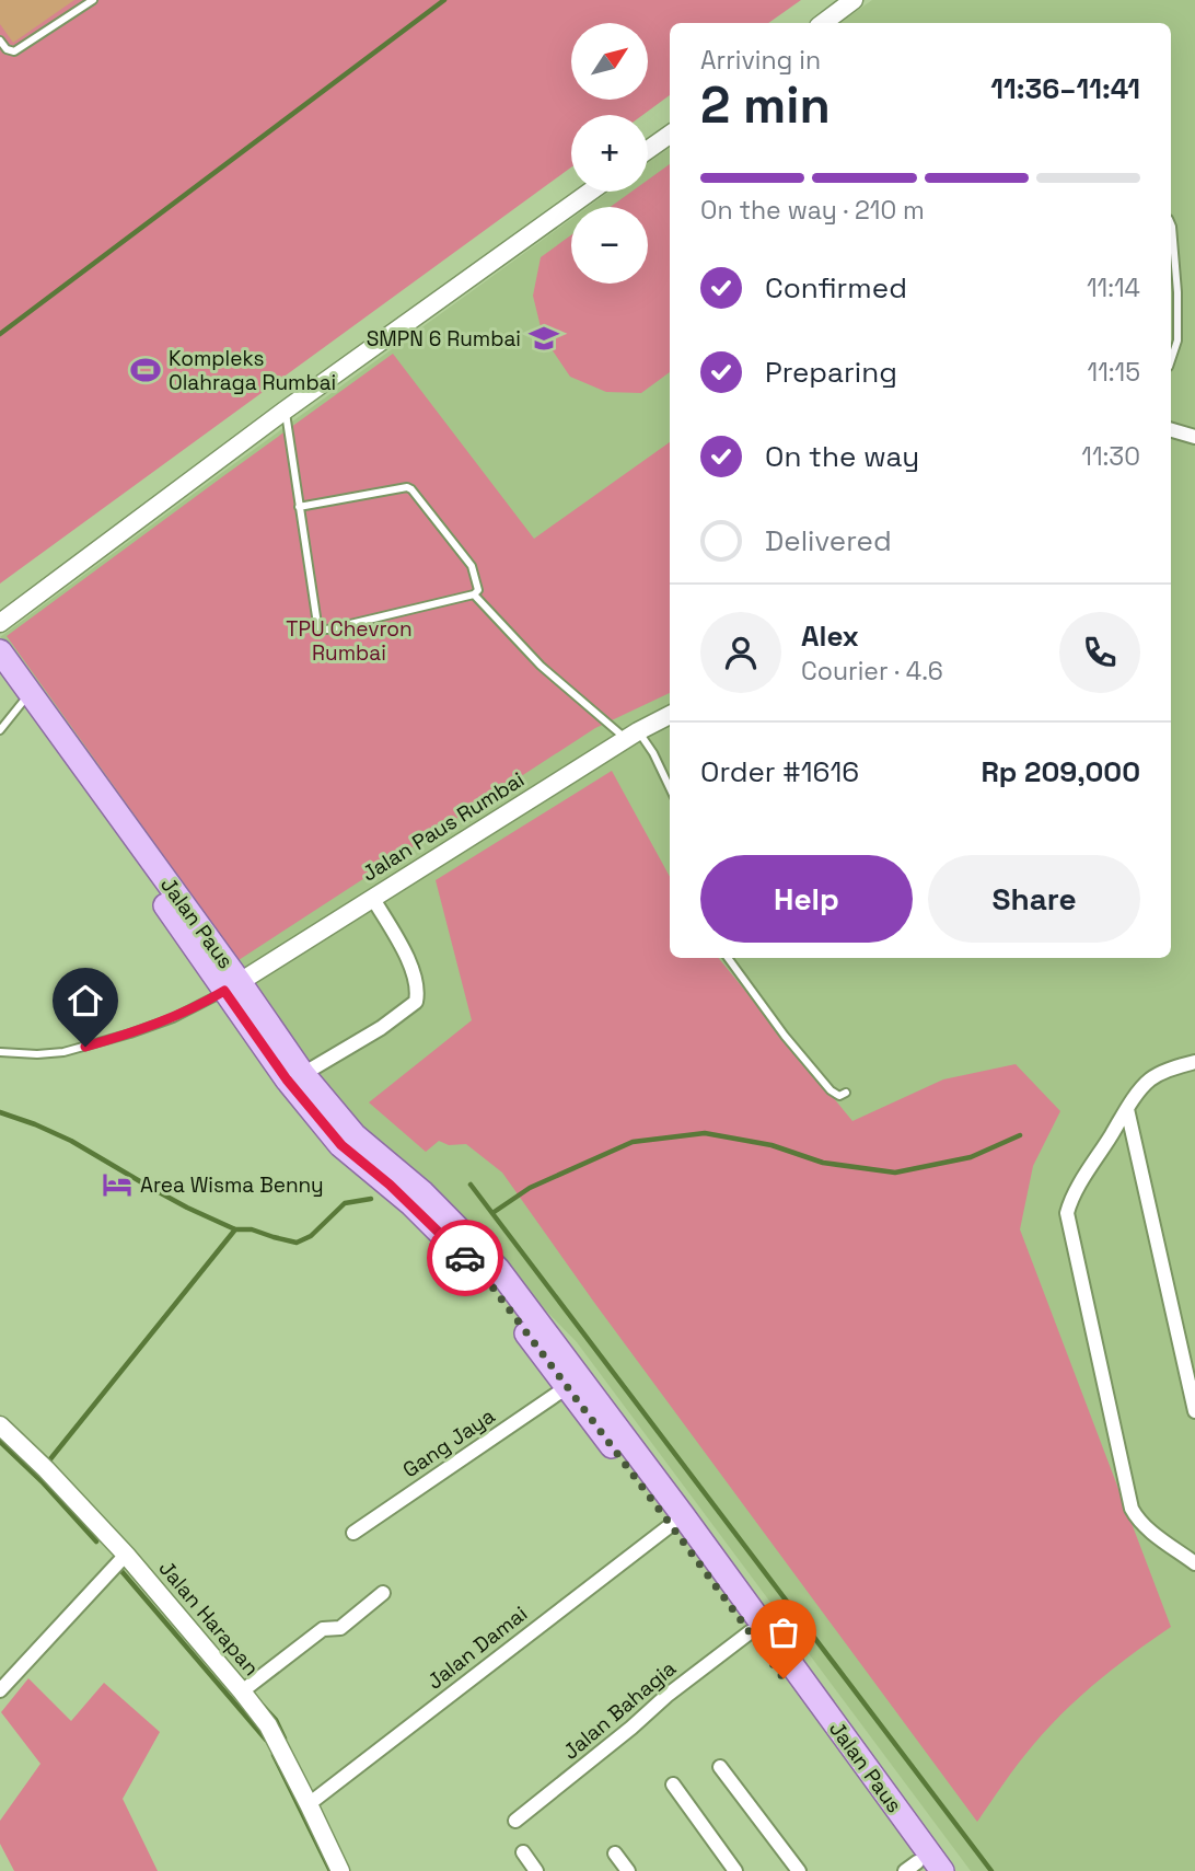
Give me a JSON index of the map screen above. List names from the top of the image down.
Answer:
{
  "streets": {
    "main road": ["Jalan Paus"],
    "street": [
      "Jalan Paus Rumbai",
      "Gang Jaya",
      "Jalan Harapan",
      "Jalan Damai",
      "Jalan Bahagia"
    ]
  },
  "crossings": [
    ["Jalan Paus Rumbai", "Jalan Paus"],
    ["Jalan Paus", "Gang Jaya"],
    ["Jalan Paus", "Jalan Damai"],
    ["Jalan Paus", "Jalan Bahagia"],
    ["Jalan Harapan", "Jalan Damai"]
  ],
  "parks": ["TPU Chevron Rumbai"],
  "places": {
    "school or university": ["SMPN 6 Rumbai"],
    "sports": ["Kompleks Olahraga Rumbai"],
    "hotel": ["Area Wisma Benny"]
  },
  "north": "top right",
  "page": {
    "map_buttons": ["+", "−"],
    "heading": ["2 min", "Arriving in", "11:36–11:41"],
    "panel": [
      "Alex",
      "Courier · 4.6",
      "Order #1616",
      "Rp 209,000"
    ],
    "bar": "On the way · 210 m",
    "list": [
      ["Confirmed", "11:14"],
      ["Preparing", "11:15"],
      ["On the way", "11:30"],
      "Delivered"
    ],
    "buttons": ["Help", "Share"]
  }
}
